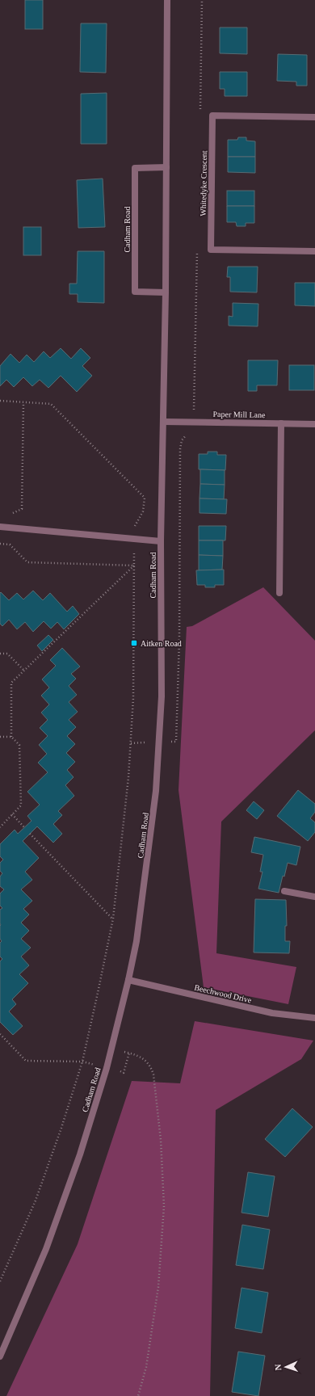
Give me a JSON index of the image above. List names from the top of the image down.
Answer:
{
  "streets": {
    "street": [
      "Whitedyke Crescent",
      "Cadham Road",
      "Paper Mill Lane",
      "Beechwood Drive"
    ]
  },
  "crossings": [
    ["Cadham Road", "Paper Mill Lane"],
    ["Cadham Road", "Beechwood Drive"]
  ],
  "places": {
    "transit": ["Aitken Road"]
  },
  "north": "left"
}
